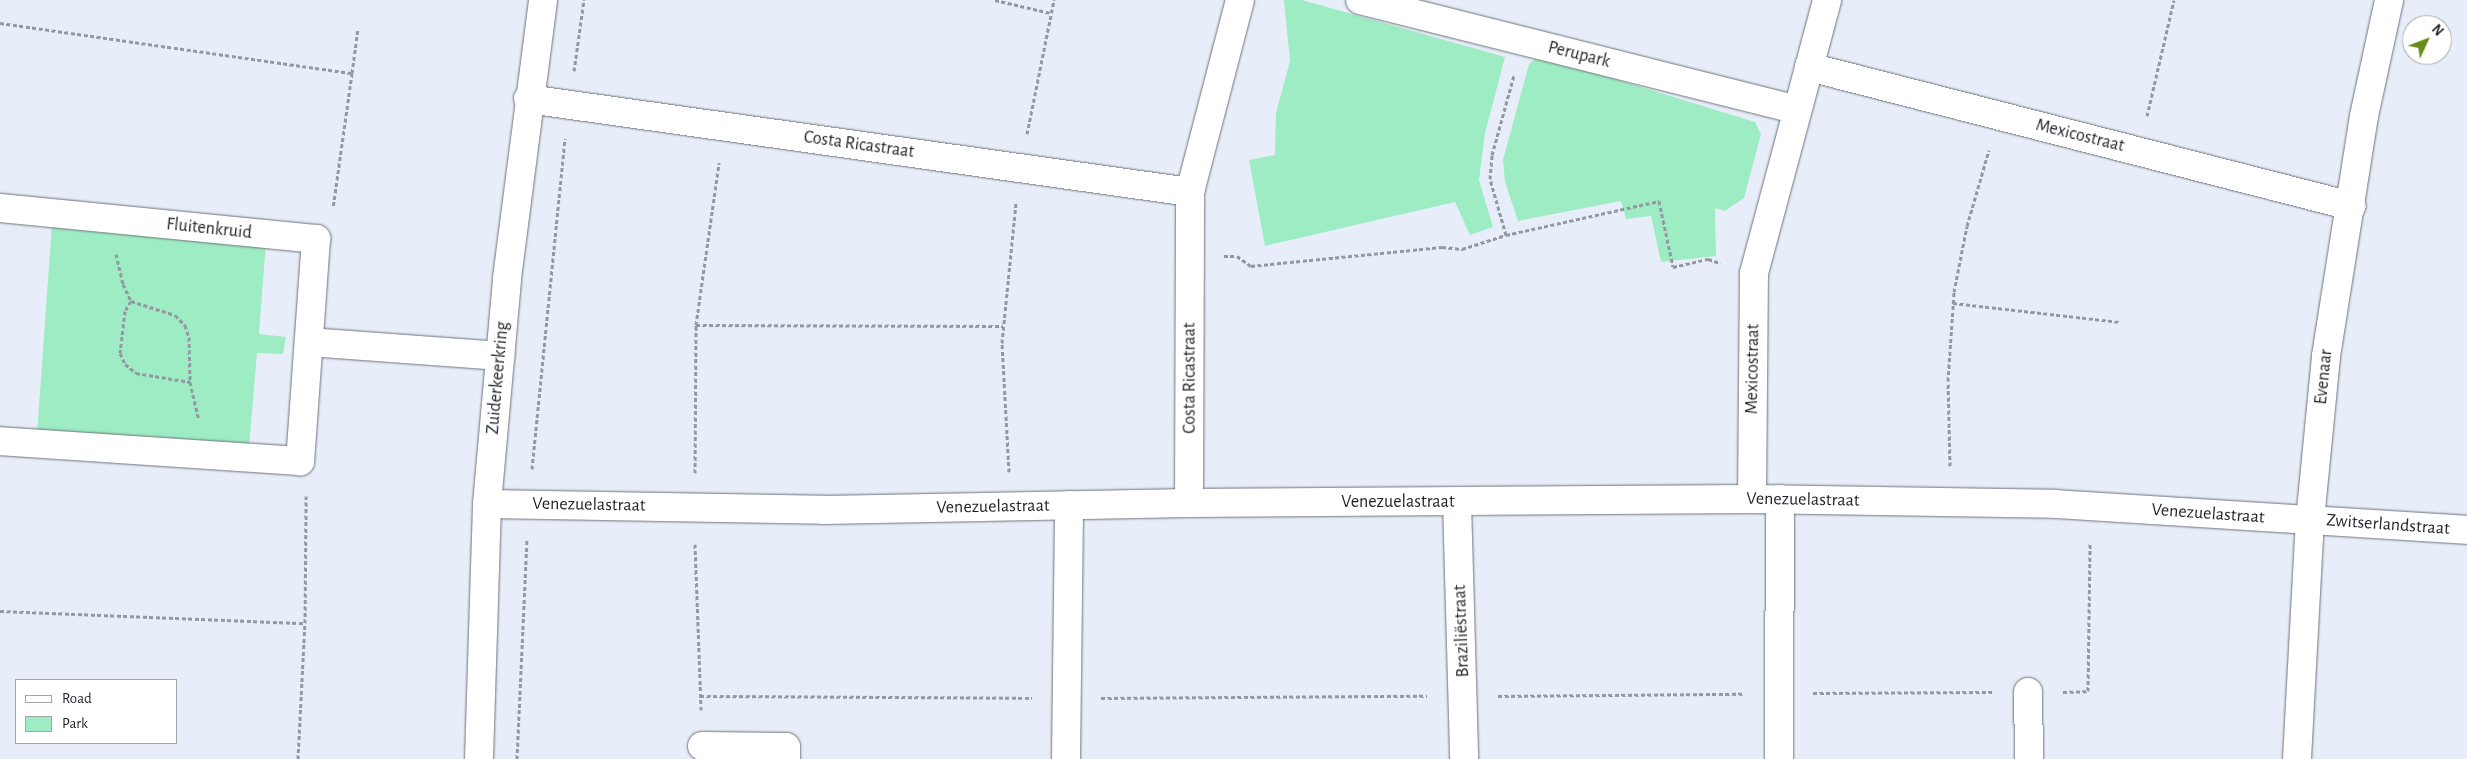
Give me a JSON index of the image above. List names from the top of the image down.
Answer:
{
  "streets": {
    "street": [
      "Perupark",
      "Mexicostraat",
      "Costa Ricastraat",
      "Fluitenkruid",
      "Evenaar",
      "Zuiderkeerkring",
      "Venezuelastraat",
      "Zwitserlandstraat",
      "Braziliëstraat"
    ]
  },
  "crossings": [
    ["Perupark", "Mexicostraat"],
    ["Mexicostraat", "Evenaar"],
    ["Mexicostraat", "Venezuelastraat"],
    ["Costa Ricastraat", "Zuiderkeerkring"],
    ["Costa Ricastraat", "Venezuelastraat"],
    ["Evenaar", "Venezuelastraat"],
    ["Evenaar", "Zwitserlandstraat"],
    ["Zuiderkeerkring", "Venezuelastraat"],
    ["Venezuelastraat", "Zwitserlandstraat"],
    ["Venezuelastraat", "Braziliëstraat"]
  ],
  "legend": ["Road", "Park"],
  "north": "top right"
}
